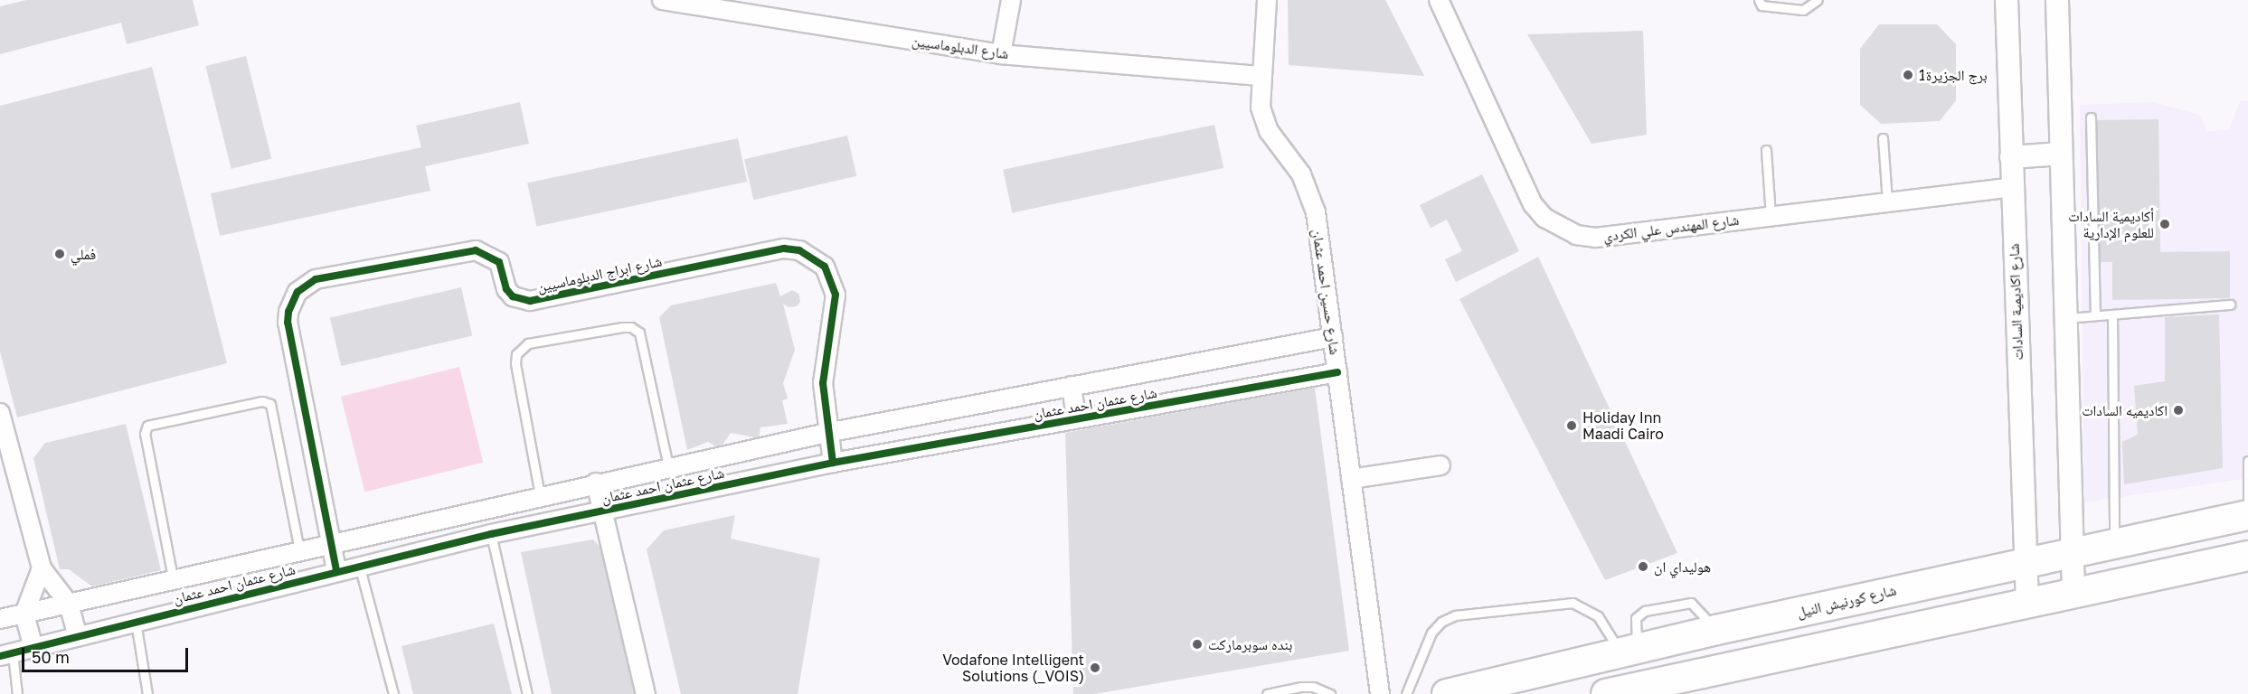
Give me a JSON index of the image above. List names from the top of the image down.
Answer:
{
  "streets": {
    "highway": ["شارع كورنيش النيل"],
    "street": [
      "شارع الدبلوماسيين",
      "شارع المهندس علي الكردي",
      "شارع ابراج الدبلوماسيين",
      "شارع حسين احمد عثمان",
      "شارع اكاديمية السادات",
      "شارع عثمان احمد عثمان"
    ]
  },
  "crossings": [
    ["شارع الدبلوماسيين", "شارع حسين احمد عثمان"],
    ["شارع المهندس علي الكردي", "شارع اكاديمية السادات"],
    ["شارع ابراج الدبلوماسيين", "شارع عثمان احمد عثمان"],
    ["شارع حسين احمد عثمان", "شارع عثمان احمد عثمان"],
    ["شارع اكاديمية السادات", "شارع كورنيش النيل"]
  ],
  "places": [
    "برج الجزيرة1",
    "أكاديمية السادات للعلوم الإدارية",
    "فملي",
    "اكاديميه السادات",
    "Holiday Inn Maadi Cairo",
    "هوليداي ان",
    "بنده سوبرماركت",
    "Vodafone Intelligent Solutions (_VOIS)"
  ],
  "scale_bar": "50 m"
}
